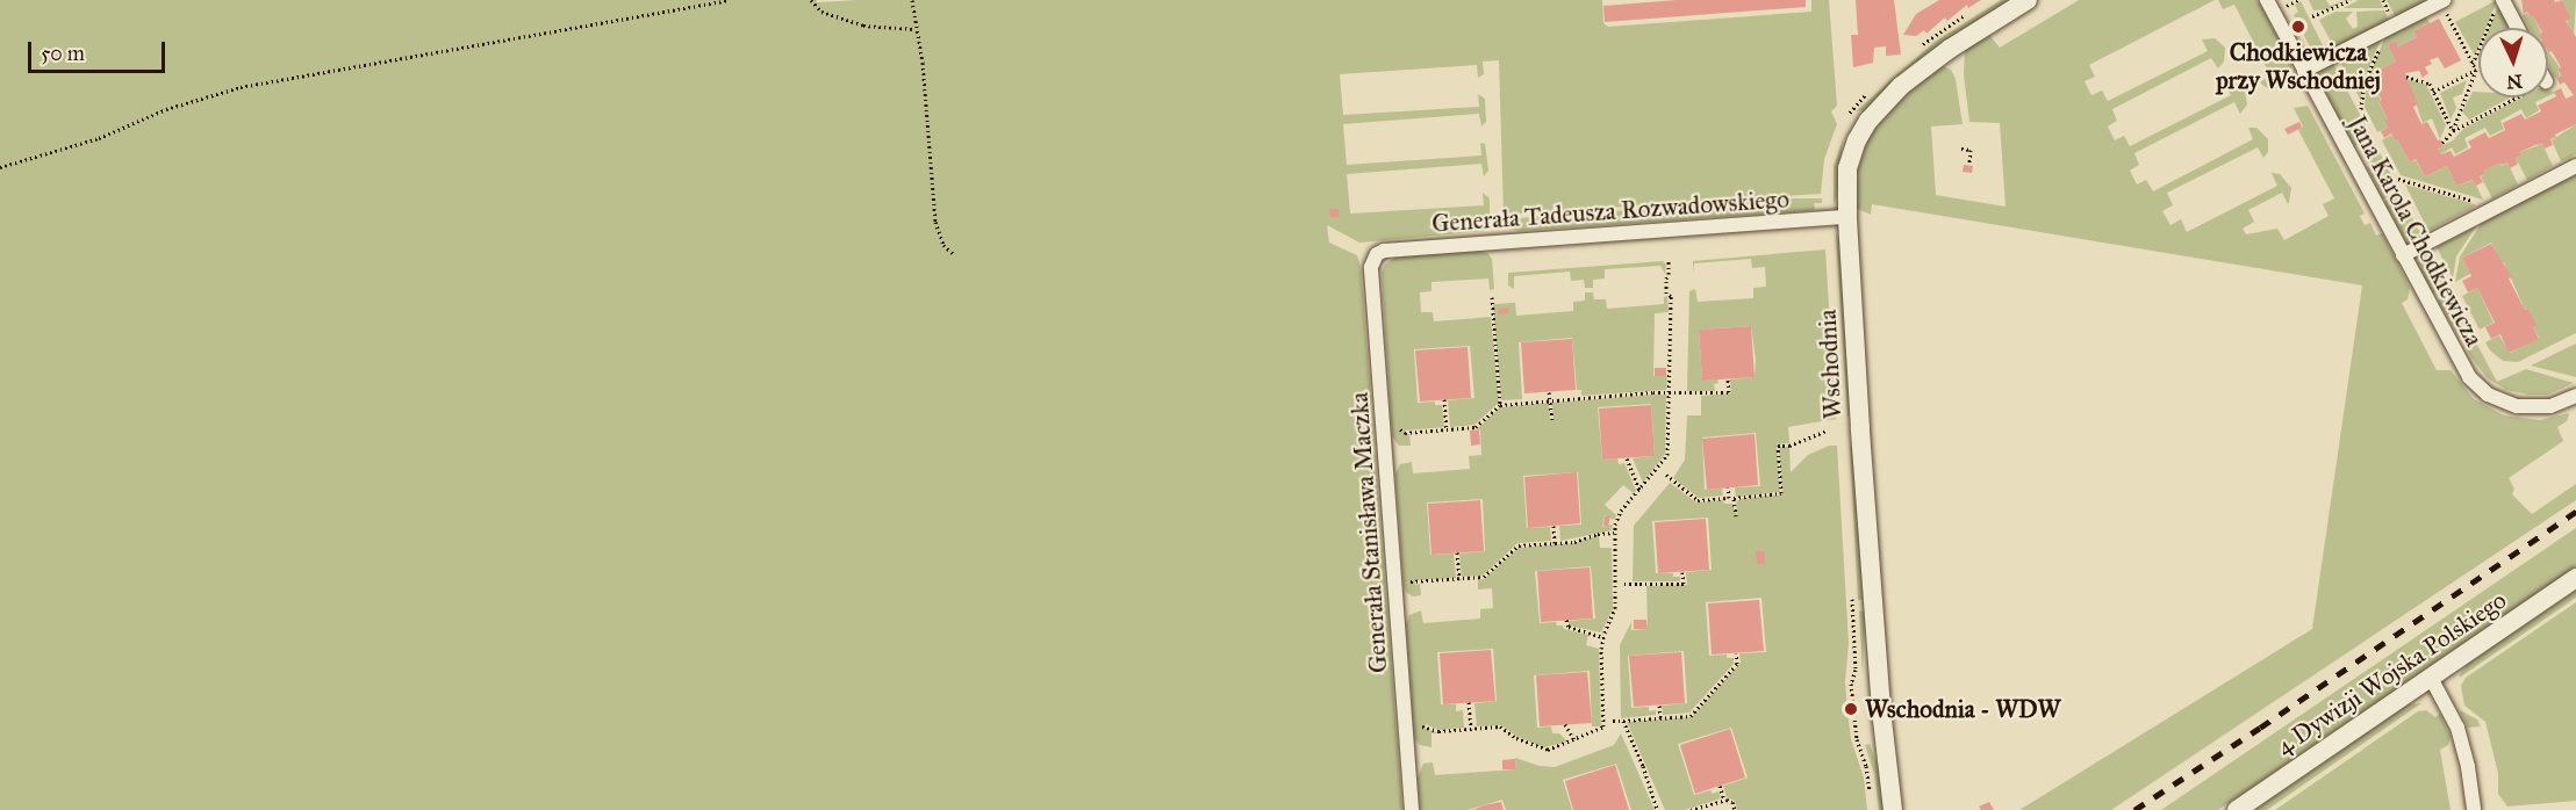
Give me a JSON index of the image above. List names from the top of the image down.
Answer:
{
  "streets": {
    "street": [
      "Generała Tadeusza Rozwadowskiego",
      "Jana Karola Chodkiewicza",
      "Wschodnia",
      "Generała Stanisława Maczka",
      "4 Dywizji Wojska Polskiego"
    ]
  },
  "crossings": [
    ["Generała Tadeusza Rozwadowskiego", "Wschodnia"],
    ["Generała Tadeusza Rozwadowskiego", "Generała Stanisława Maczka"]
  ],
  "places": ["Chodkiewicza przy Wschodniej", "Wschodnia - WDW"],
  "scale_bar": "50 m",
  "north": "bottom"
}
